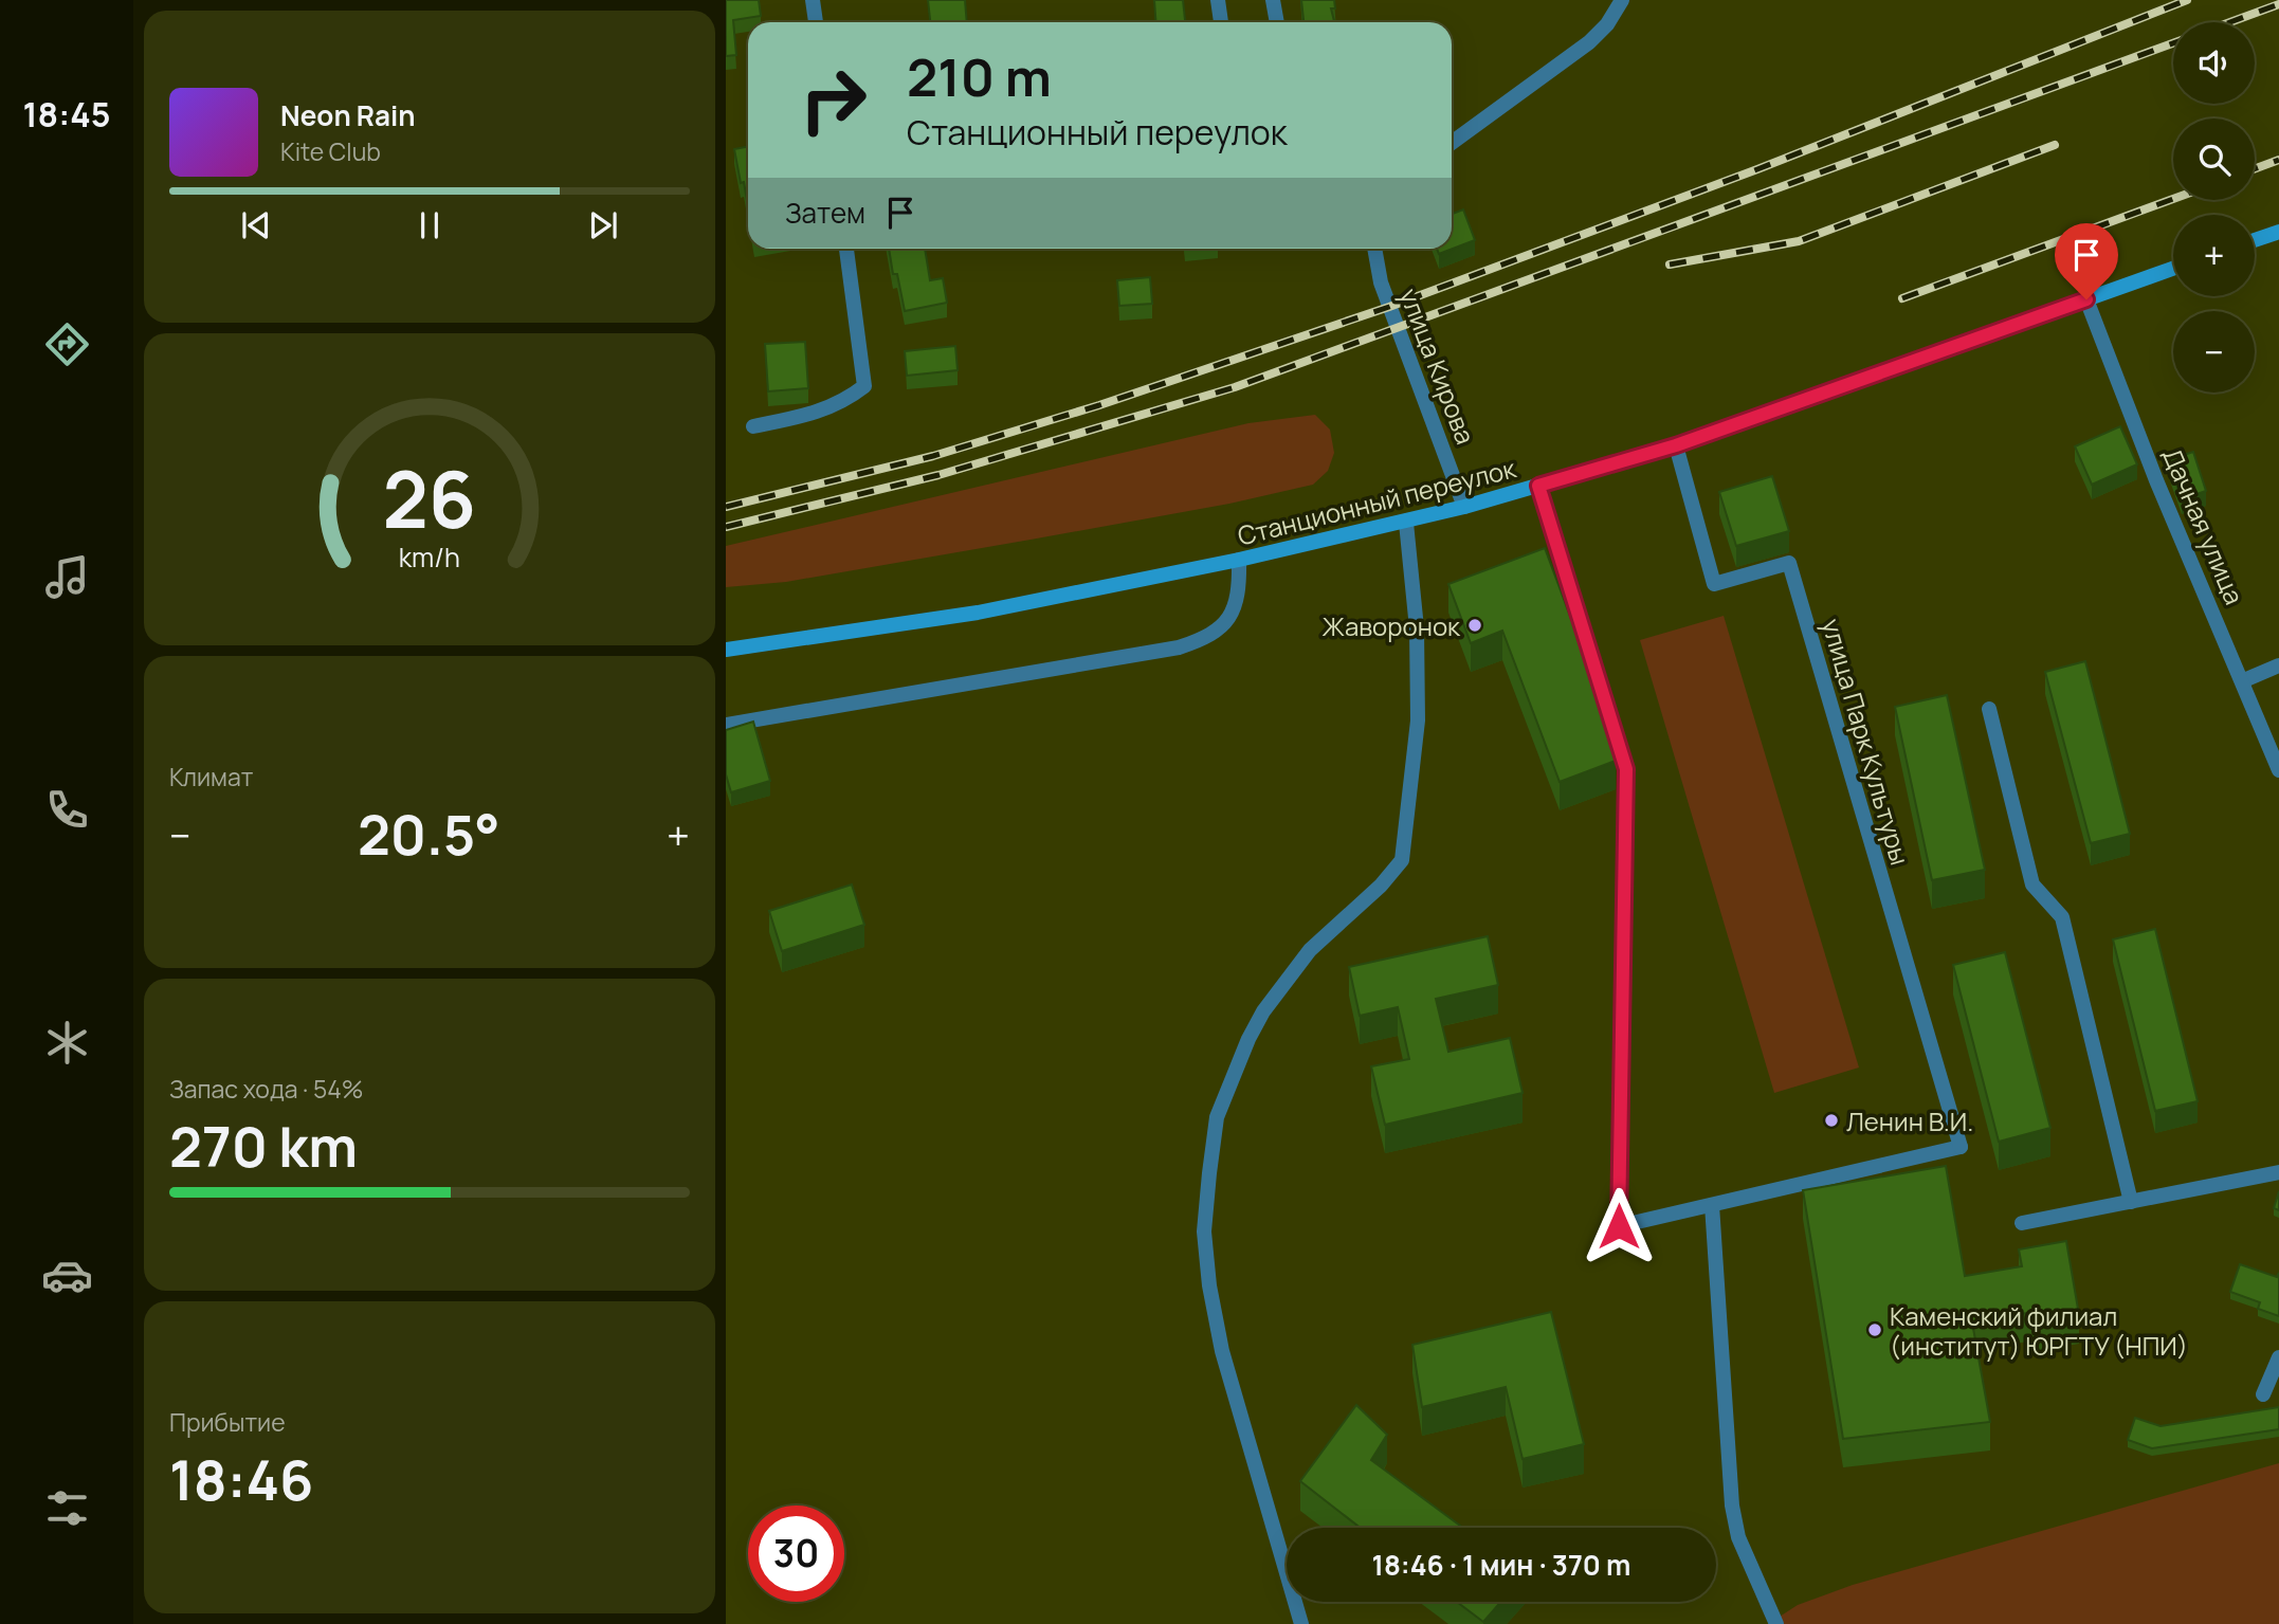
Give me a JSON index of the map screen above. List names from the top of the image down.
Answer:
{
  "streets": {
    "main road": ["Станционный переулок"],
    "street": ["улица Кирова", "Дачная улица", "улица Парк Культуры"]
  },
  "crossings": [
    ["улица Кирова", "Станционный переулок"],
    ["Станционный переулок", "Дачная улица"],
    ["Станционный переулок", "улица Парк Культуры"]
  ],
  "places": ["Жаворонок", "Ленин В.И.", "Каменский филиал (институт) ЮРГТУ (НПИ)"],
  "page": {
    "tabs": "18:45",
    "map_buttons": ["+", "−"],
    "turn": ["210 m", "Станционный переулок"],
    "song": ["Neon Rain", "Kite Club"],
    "then": "Затем",
    "tile": [
      "Климат",
      ["Запас хода · 54%", "270 km"],
      ["Прибытие", "18:46"]
    ],
    "heat": ["−", "20.5°", "+"],
    "limit": "30",
    "trip": "18:46 · 1 мин · 370 m",
    "gauge": ["26", "km/h"]
  }
}
